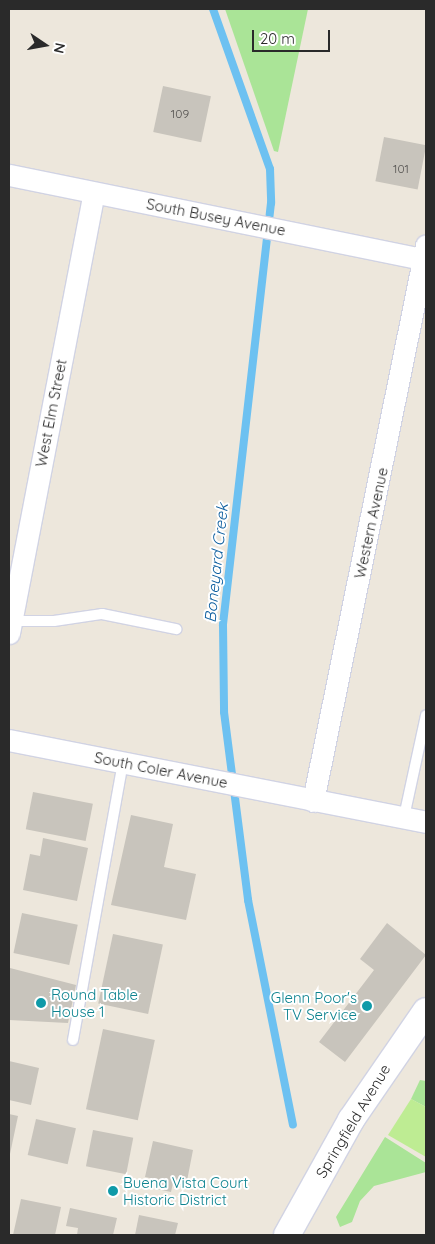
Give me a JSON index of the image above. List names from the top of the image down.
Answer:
{
  "streets": {
    "street": [
      "South Busey Avenue",
      "West Elm Street",
      "Western Avenue",
      "South Coler Avenue",
      "Springfield Avenue"
    ]
  },
  "crossings": [
    ["South Busey Avenue", "West Elm Street"],
    ["South Busey Avenue", "Western Avenue"],
    ["Western Avenue", "South Coler Avenue"]
  ],
  "water": ["Boneyard Creek"],
  "places": ["Round Table House 1", "Glenn Poor's TV Service", "Buena Vista Court Historic District"],
  "house_numbers": ["109", "101"],
  "scale_bar": "20 m",
  "north": "right"
}
